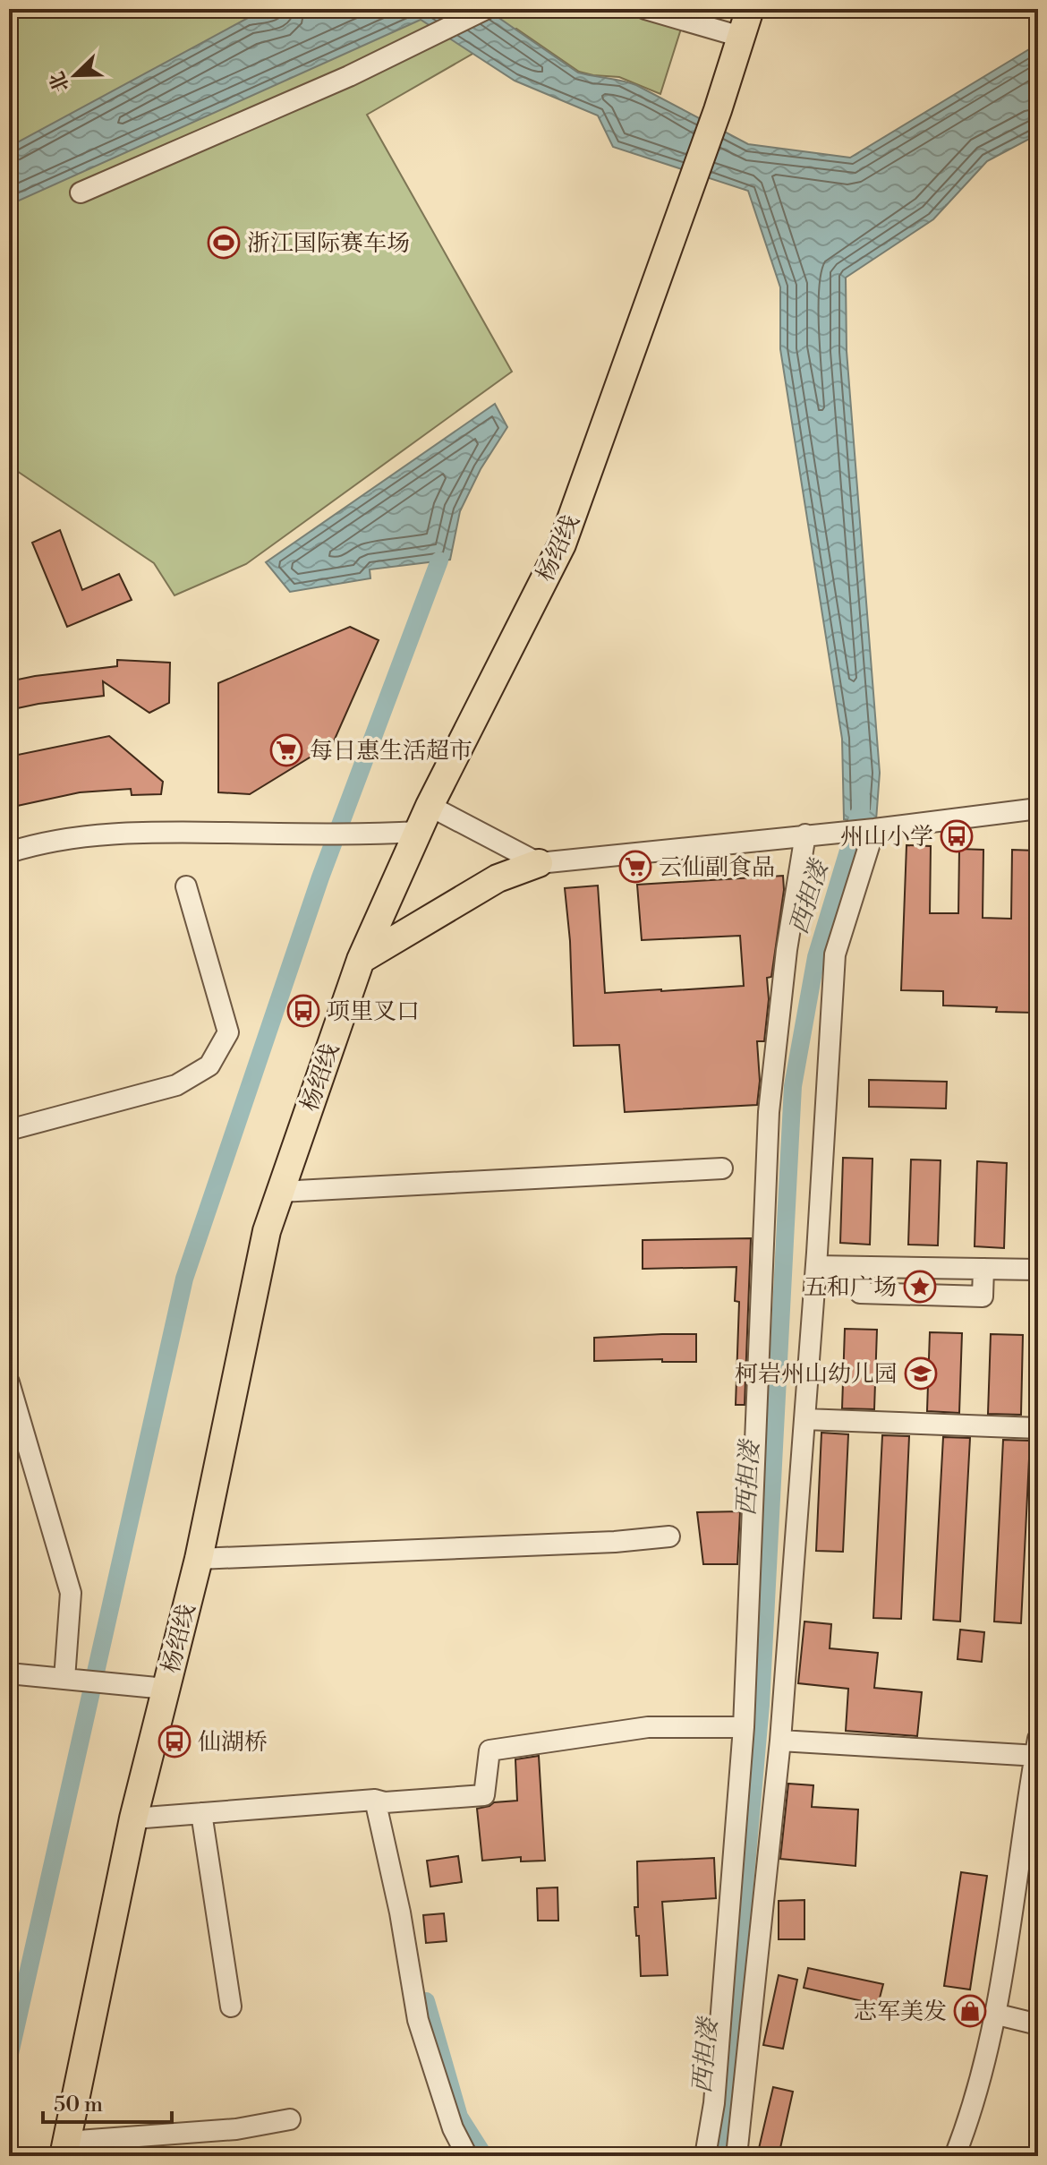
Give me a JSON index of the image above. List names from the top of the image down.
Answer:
{
  "streets": {
    "main road": ["杨绍线"]
  },
  "water": ["西担溇"],
  "places": {
    "sports": ["浙江国际赛车场"],
    "supermarket": ["每日惠生活超市", "云仙副食品"],
    "bus stop": ["州山小学", "项里叉口", "仙湖桥"],
    "place": ["五和广场"],
    "school or university": ["柯岩州山幼儿园"],
    "shop": ["志军美发"]
  },
  "scale_bar": "50 m",
  "north": "bottom left"
}
